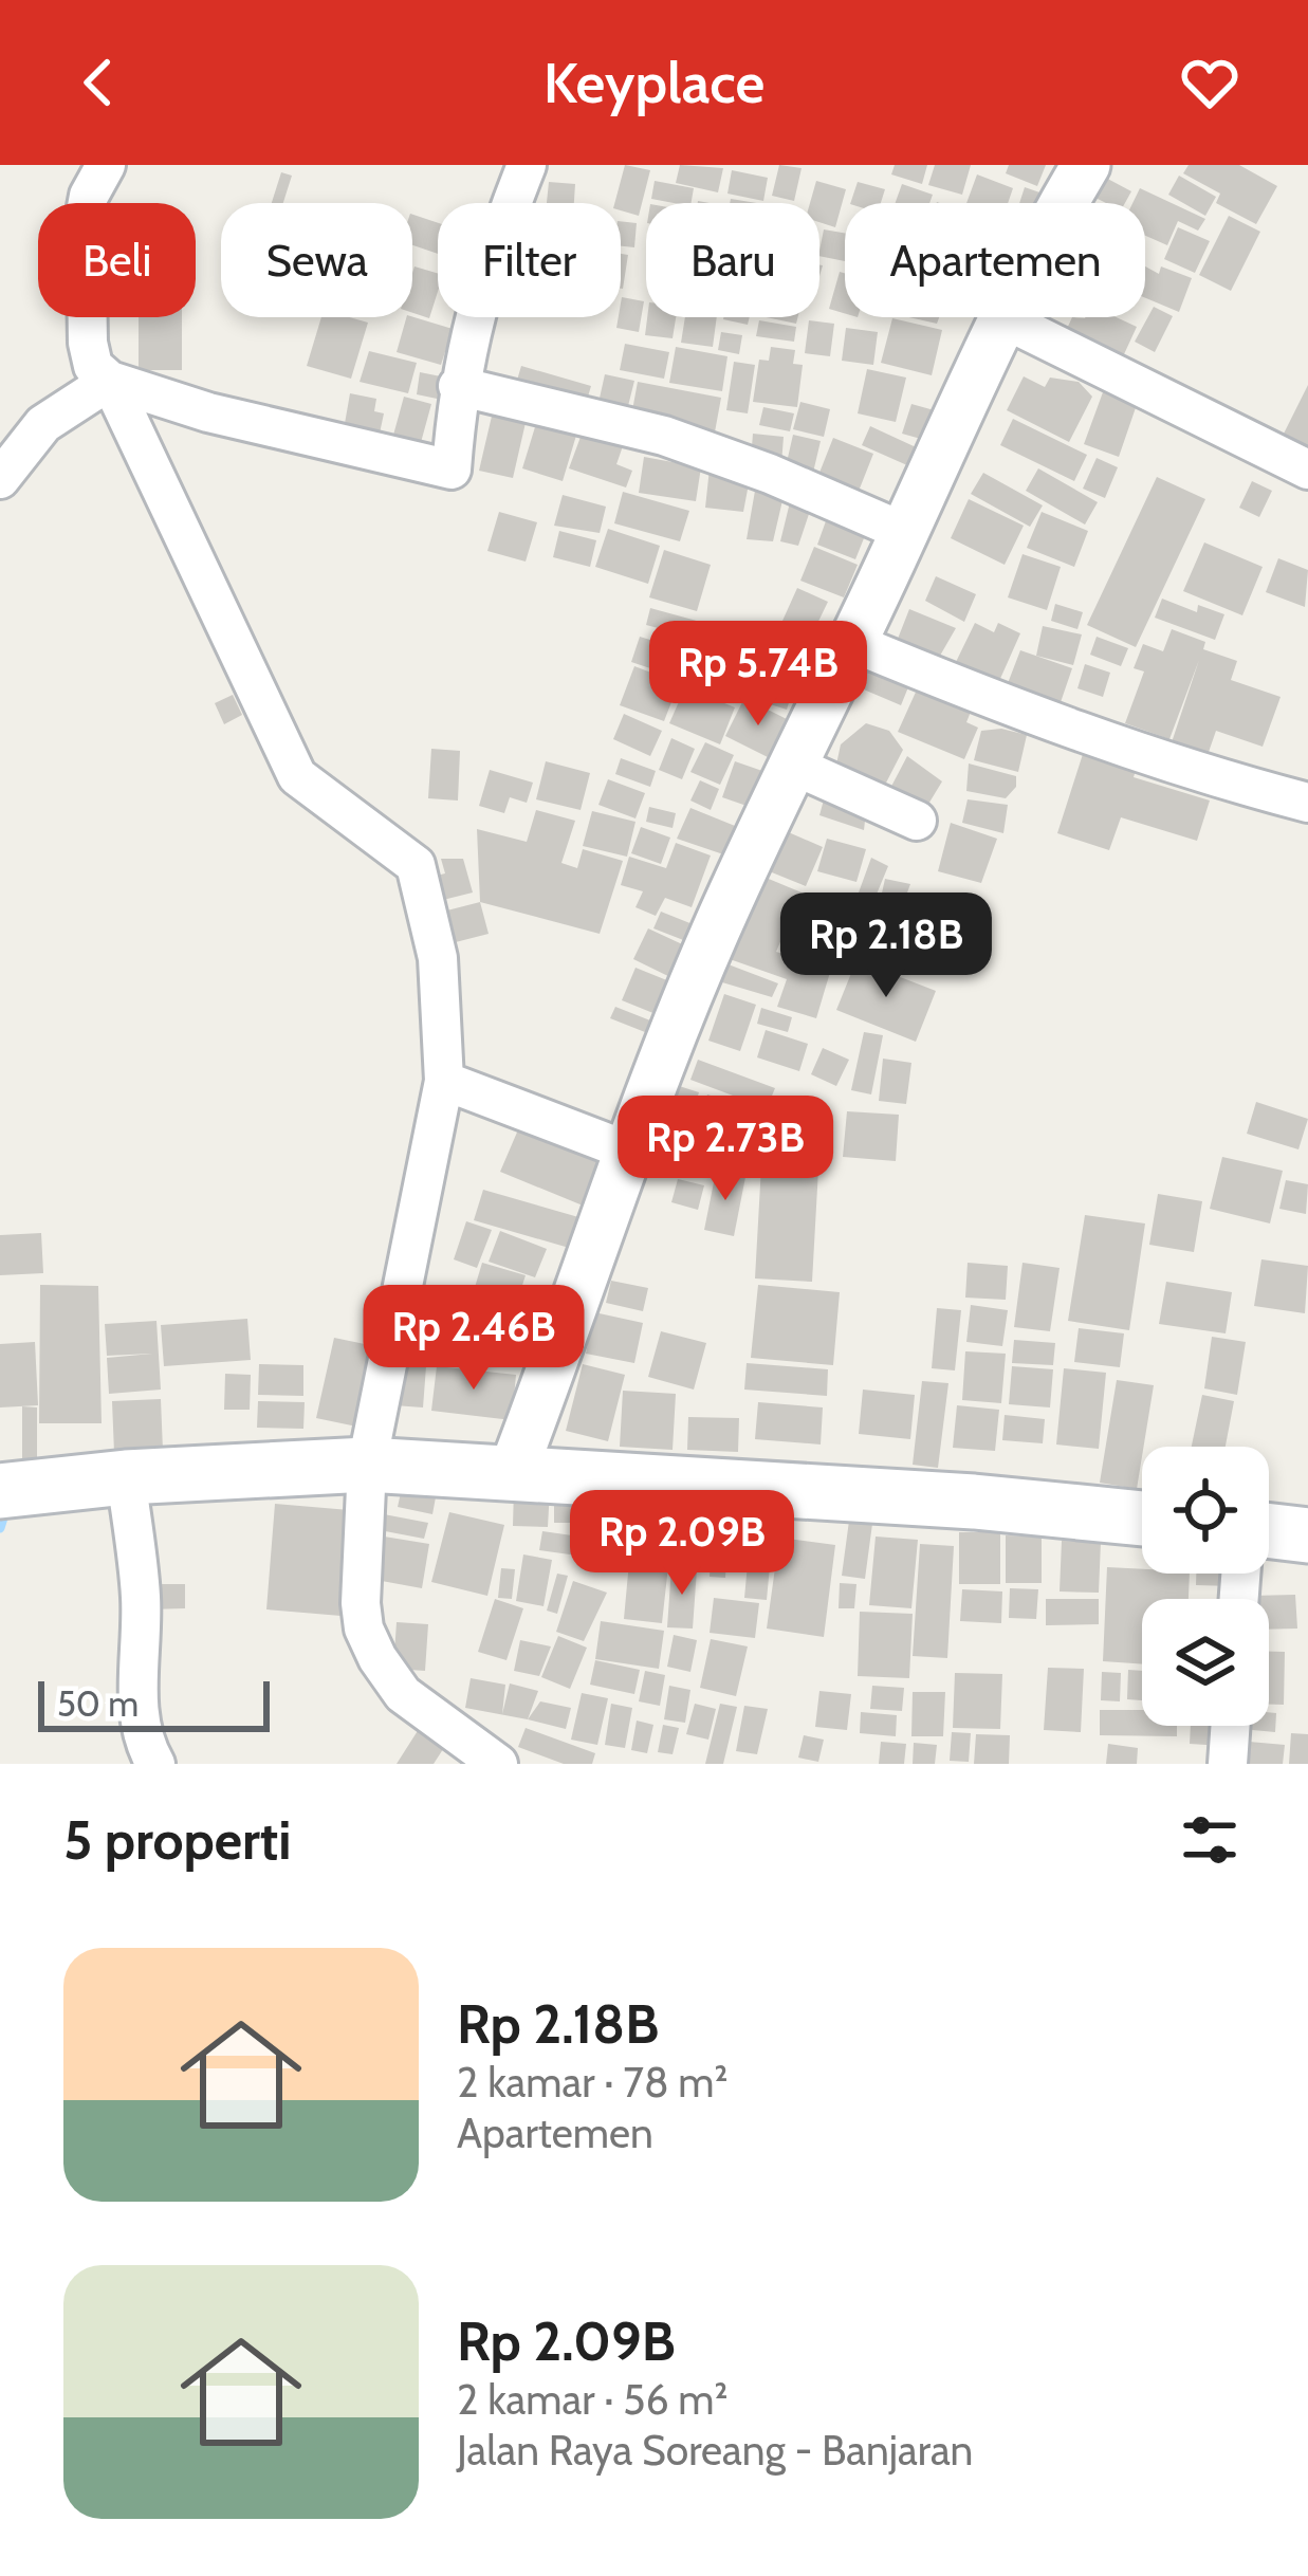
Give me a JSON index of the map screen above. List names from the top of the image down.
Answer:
{
  "scale_bar": "50 m",
  "page": {
    "header": "Keyplace",
    "chip": [
      "Beli",
      "Sewa",
      "Filter",
      "Baru",
      "Apartemen"
    ],
    "price": [
      "Rp 5.74B",
      "Rp 2.18B",
      "Rp 2.73B",
      "Rp 2.46B",
      "Rp 2.09B"
    ],
    "scale": "50 m",
    "heading": "5 properti",
    "list": [
      {
        "name": "Rp 2.18B",
        "note": "2 kamar · 78 m² · Apartemen"
      },
      {
        "name": "Rp 2.09B",
        "note": "2 kamar · 56 m² · Jalan Raya Soreang - Banjaran"
      }
    ]
  }
}
